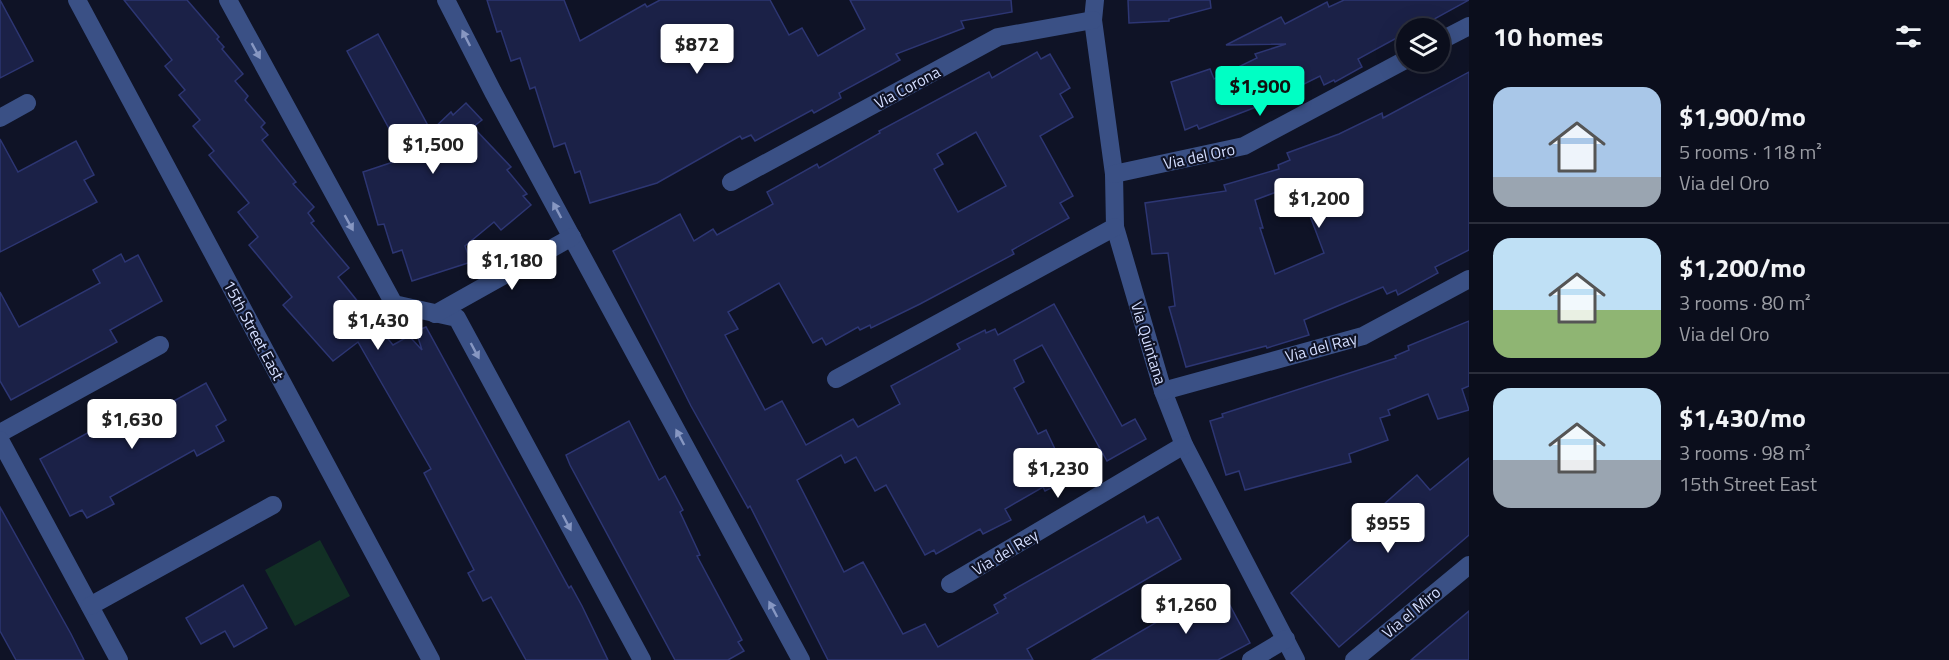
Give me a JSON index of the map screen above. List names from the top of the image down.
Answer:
{
  "streets": {
    "street": [
      "Via Corona",
      "Via del Oro",
      "15th Street East",
      "Via Quintana",
      "Via del Ray",
      "Via del Rey",
      "Via el Miro"
    ]
  },
  "crossings": [
    ["Via Corona", "Via Quintana"],
    ["Via del Oro", "Via Quintana"],
    ["Via Quintana", "Via del Ray"],
    ["Via Quintana", "Via del Rey"]
  ],
  "page": {
    "heading": "10 homes",
    "price": [
      "$872",
      "$1,900",
      "$1,500",
      "$1,200",
      "$1,180",
      "$1,430",
      "$1,630",
      "$1,230",
      "$955",
      "$1,260"
    ],
    "list": [
      {
        "name": "$1,900/mo",
        "note": "5 rooms · 118 m² · Via del Oro"
      },
      {
        "name": "$1,200/mo",
        "note": "3 rooms · 80 m² · Via del Oro"
      },
      {
        "name": "$1,430/mo",
        "note": "3 rooms · 98 m² · 15th Street East"
      }
    ]
  }
}
